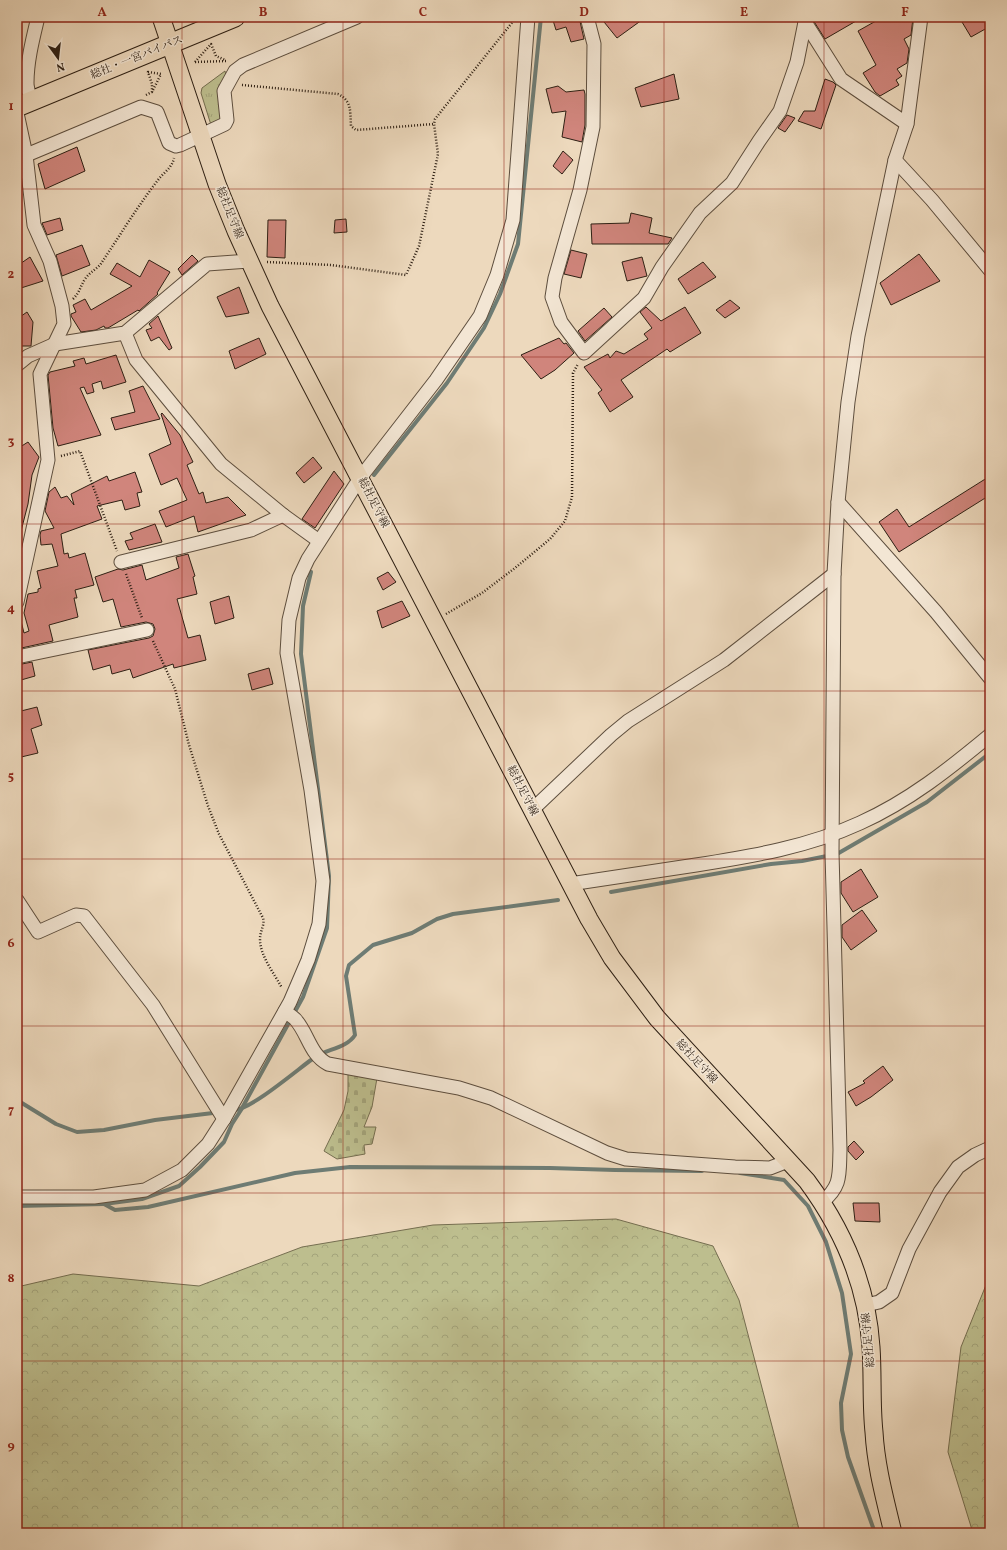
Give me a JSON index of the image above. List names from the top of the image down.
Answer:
{
  "streets": {
    "highway": ["総社・一宮バイパス"],
    "main road": ["総社足守線"]
  },
  "crossings": [
    ["総社・一宮バイパス", "総社足守線"]
  ],
  "north": "bottom",
  "grid": {
    "columns": [
      "A",
      "B",
      "C",
      "D",
      "E",
      "F"
    ],
    "rows": [
      "1",
      "2",
      "3",
      "4",
      "5",
      "6",
      "7",
      "8",
      "9"
    ]
  }
}
